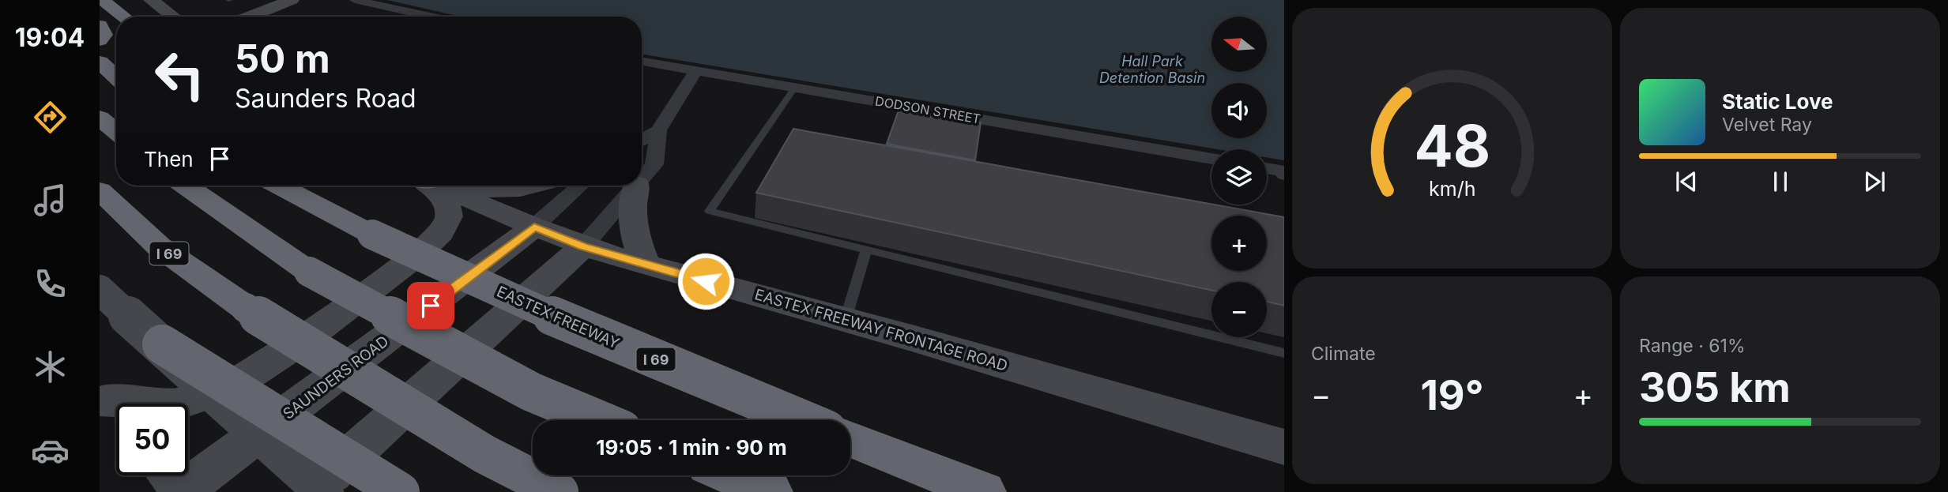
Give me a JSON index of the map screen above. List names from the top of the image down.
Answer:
{
  "streets": {
    "highway": ["I 69", "EASTEX FREEWAY"],
    "main road": ["EASTEX FREEWAY FRONTAGE ROAD", "SAUNDERS ROAD"],
    "street": ["DODSON STREET"]
  },
  "crossings": [
    ["EASTEX FREEWAY FRONTAGE ROAD", "SAUNDERS ROAD"]
  ],
  "water": ["Hall Park Detention Basin"],
  "north": "left",
  "page": {
    "tabs": "19:04",
    "map_buttons": ["+", "−"],
    "turn": ["50 m", "Saunders Road"],
    "song": ["Static Love", "Velvet Ray"],
    "then": "Then",
    "tile": [
      "Climate",
      ["Range · 61%", "305 km"]
    ],
    "heat": ["−", "19°", "+"],
    "limit": "50",
    "trip": "19:05 · 1 min · 90 m",
    "gauge": ["48", "km/h"]
  }
}
